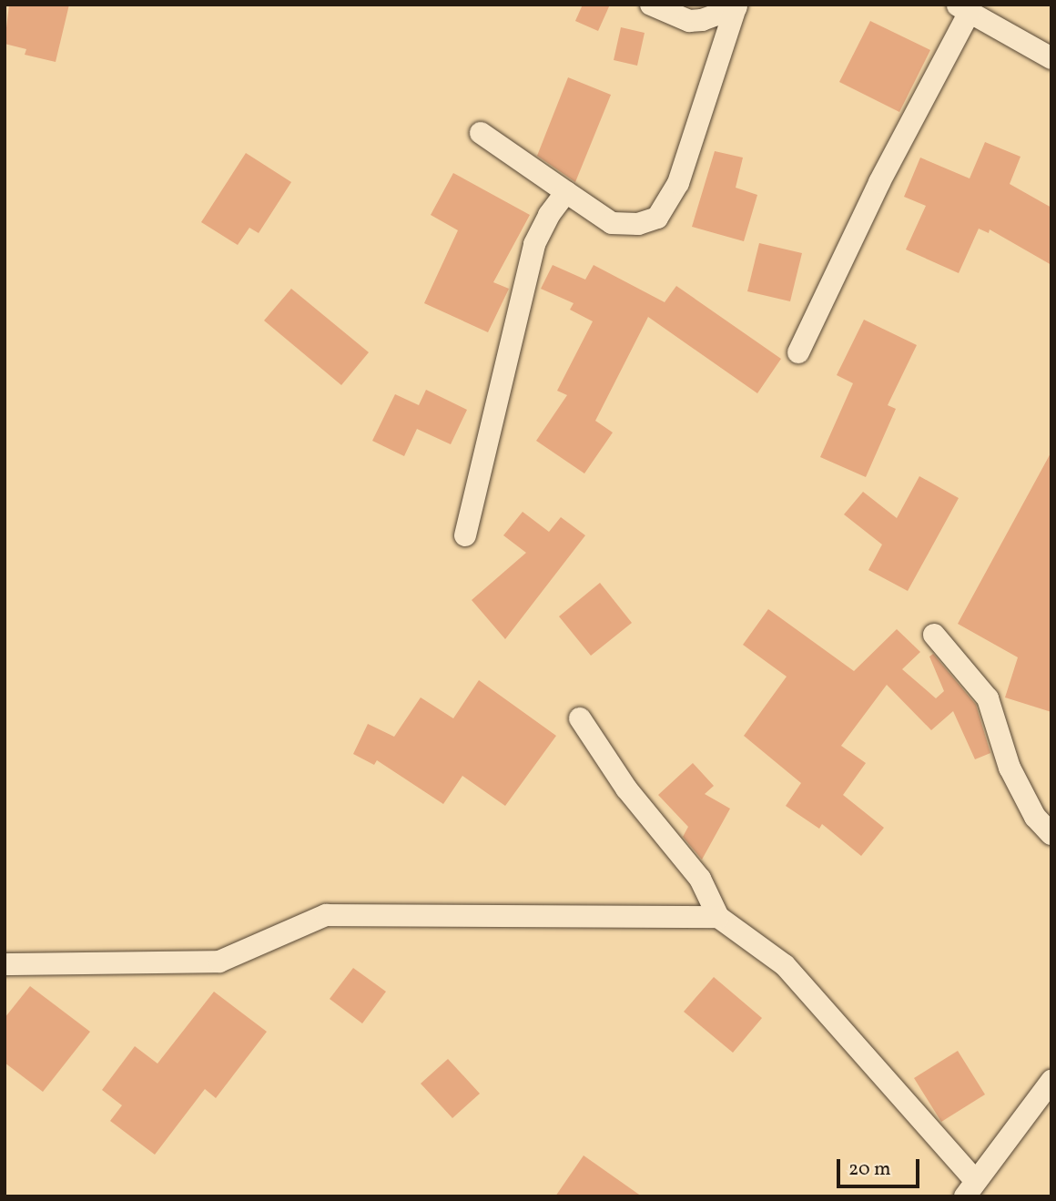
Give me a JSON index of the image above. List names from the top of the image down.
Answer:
{
  "scale_bar": "20 m"
}
